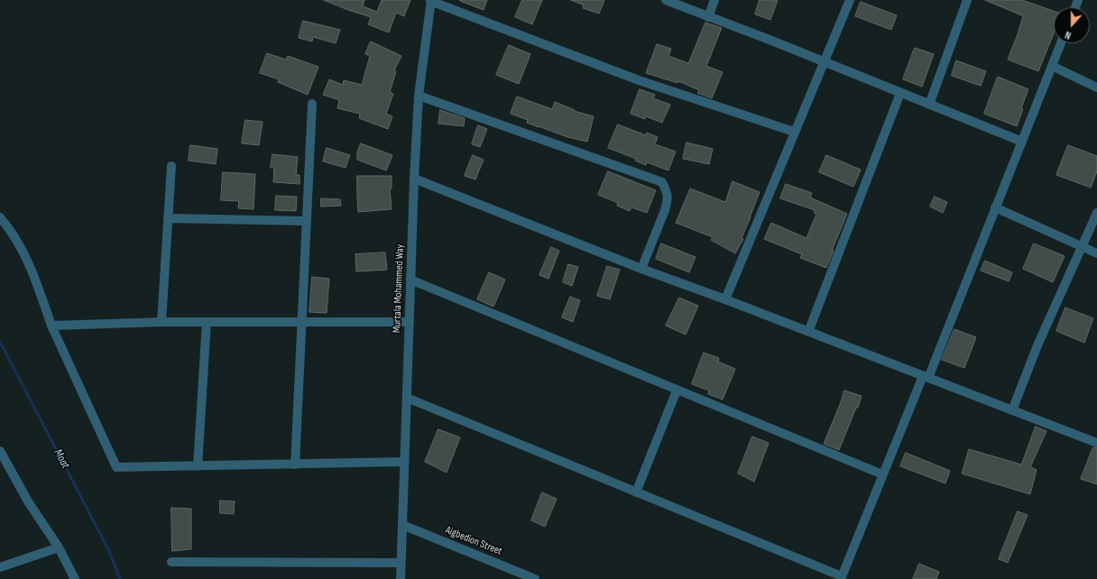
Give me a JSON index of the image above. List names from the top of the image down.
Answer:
{
  "streets": {
    "street": ["Murtala Mohammed Way", "Aigbedion Street"]
  },
  "crossings": [
    ["Murtala Mohammed Way", "Aigbedion Street"]
  ],
  "water": ["Moat"],
  "north": "bottom"
}
